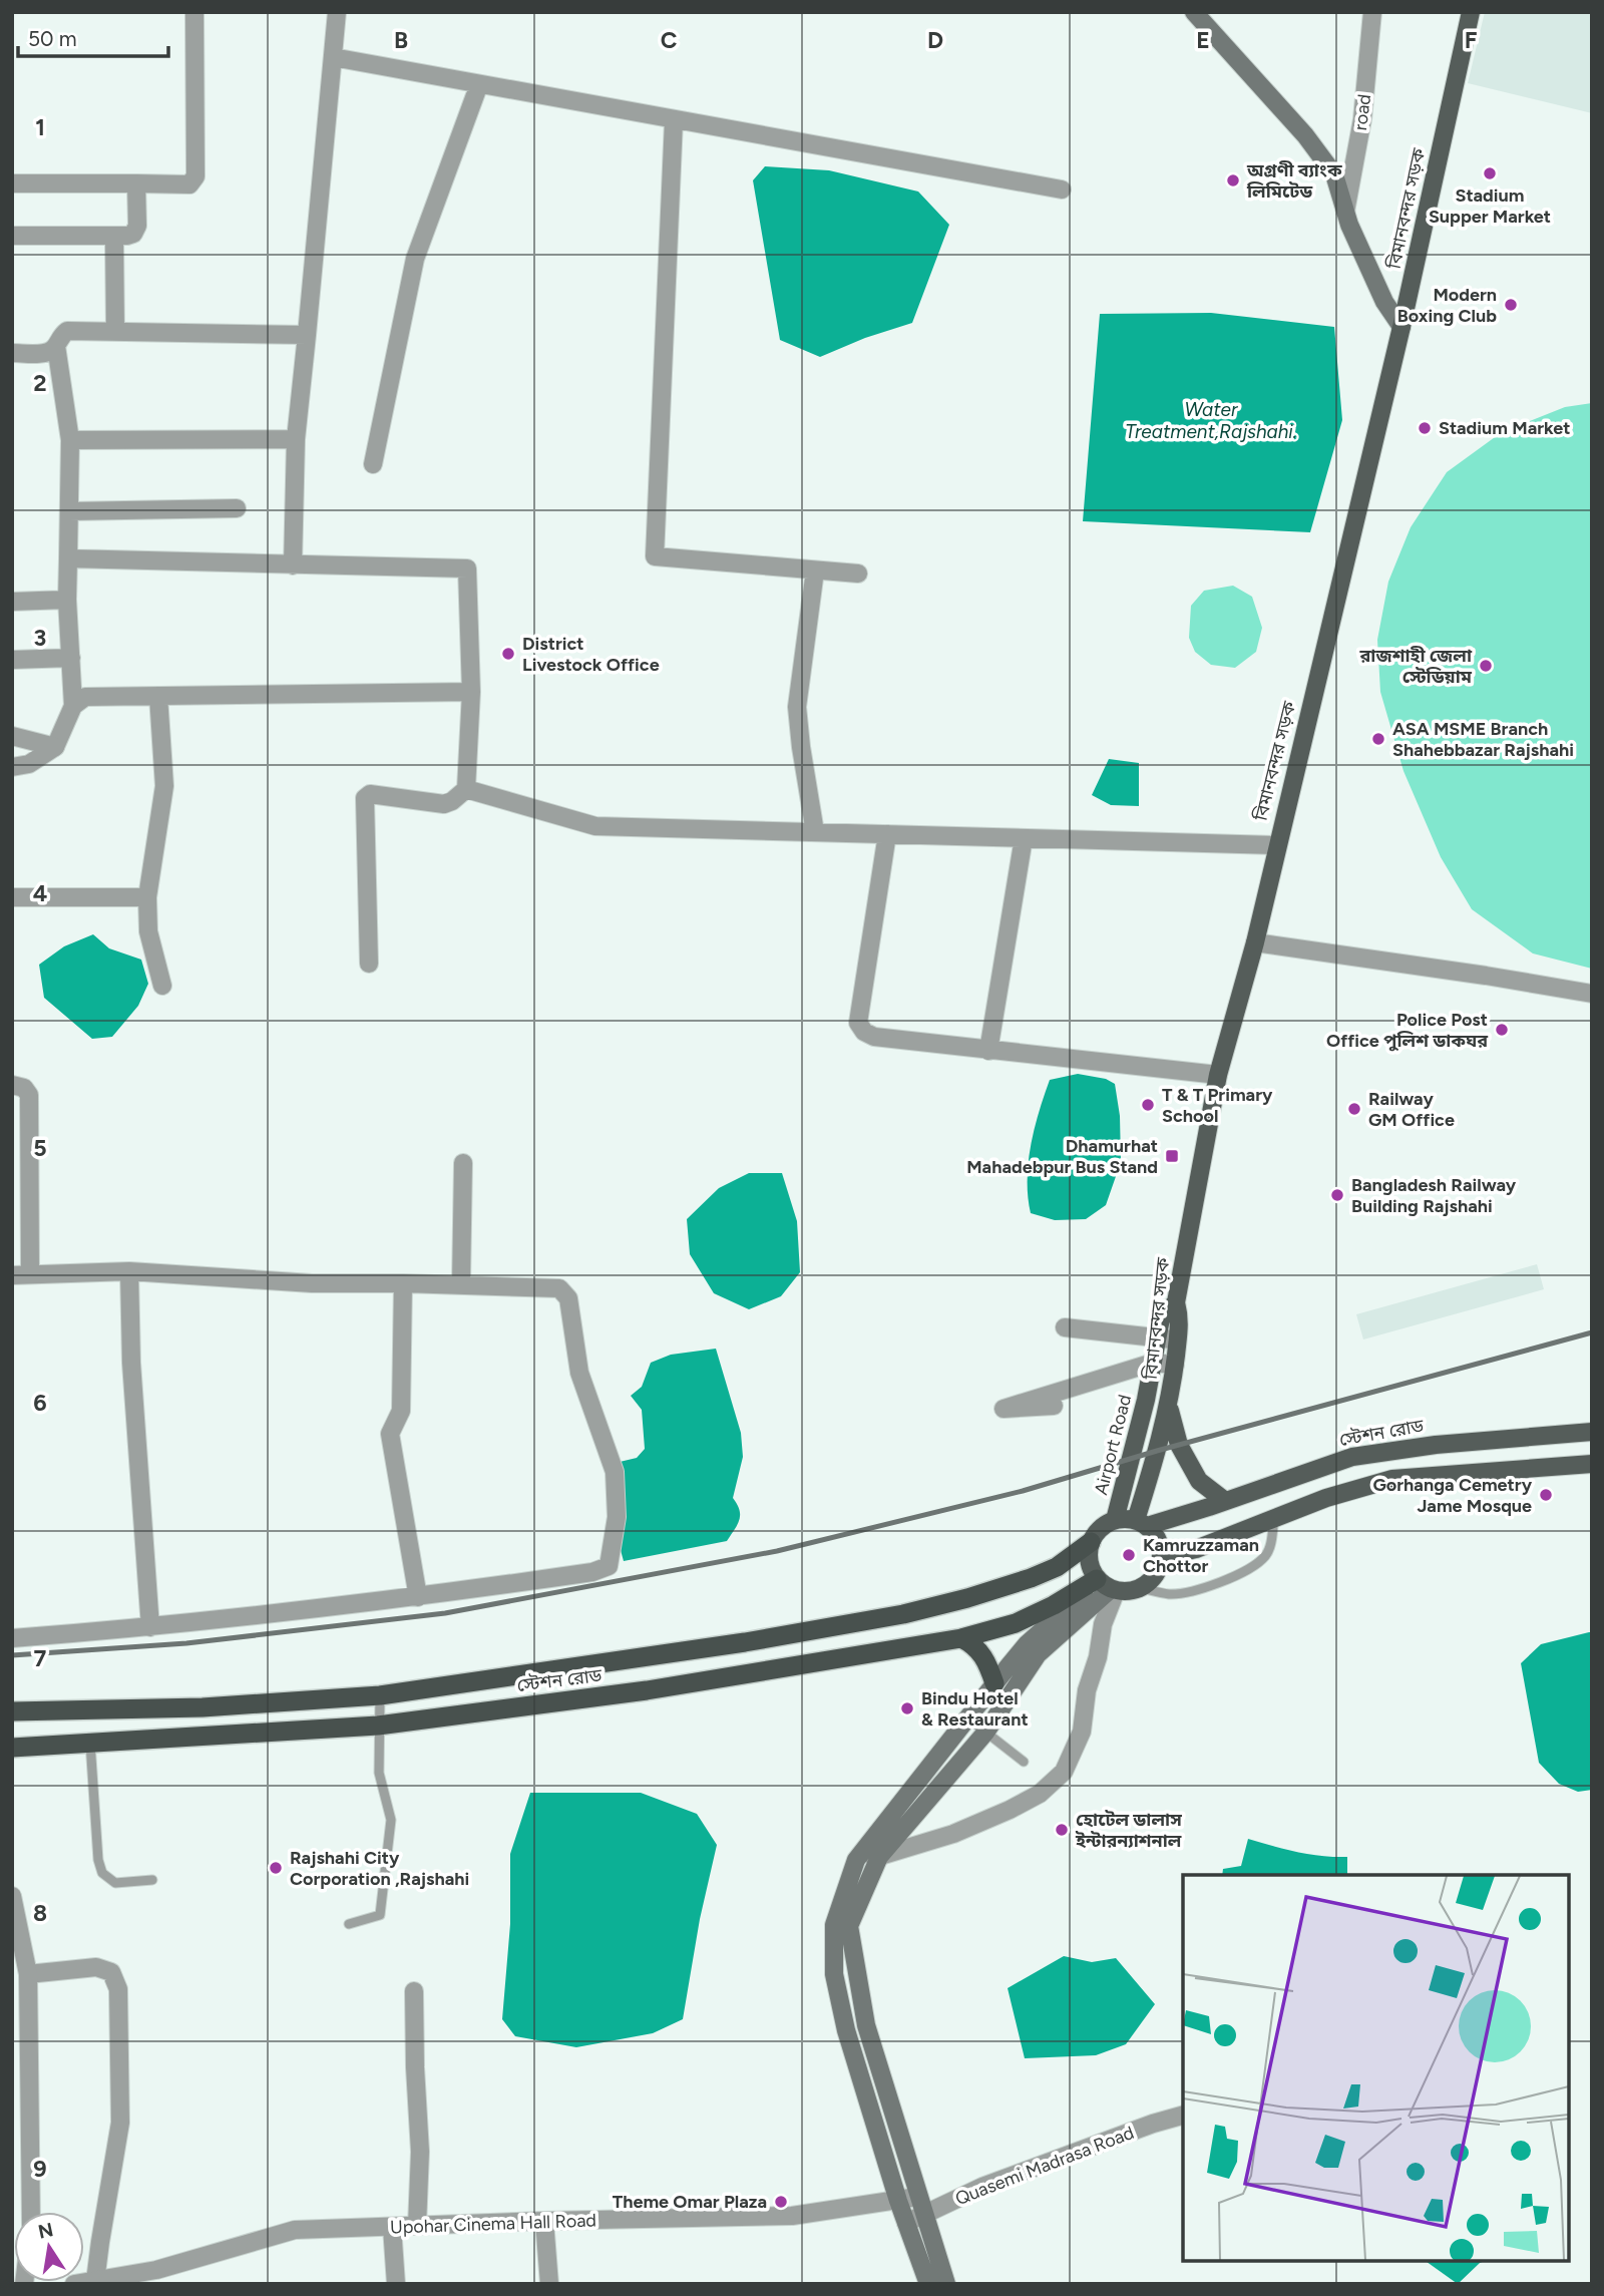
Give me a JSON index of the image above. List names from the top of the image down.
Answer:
{
  "streets": {
    "highway": ["স্টেশন রোড"],
    "main road": ["বিমানবন্দর সড়ক", "Airport Road"],
    "street": ["road", "Quasemi Madrasa Road", "Upohar Cinema Hall Road"]
  },
  "crossings": [
    ["বিমানবন্দর সড়ক", "স্টেশন রোড"],
    ["বিমানবন্দর সড়ক", "Airport Road"],
    ["স্টেশন রোড", "Airport Road"]
  ],
  "water": ["Water Treatment,Rajshahi."],
  "places": {
    "other": [
      "Stadium Supper Market",
      "অগ্রণী ব্যাংক লিমিটেড",
      "Modern Boxing Club",
      "Stadium Market",
      "District Livestock Office",
      "রাজশাহী জেলা স্টেডিয়াম",
      "ASA MSME Branch Shahebbazar Rajshahi",
      "Police Post Office পুলিশ ডাকঘর",
      "T & T Primary School",
      "Railway GM Office",
      "Bangladesh Railway Building Rajshahi",
      "Gorhanga Cemetry Jame Mosque",
      "Kamruzzaman Chottor",
      "Bindu Hotel & Restaurant",
      "হোটেল ডালাস ইন্টারন্যাশনাল",
      "Rajshahi City Corporation ,Rajshahi",
      "Theme Omar Plaza"
    ],
    "transit": ["Dhamurhat Mahadebpur Bus Stand"]
  },
  "scale_bar": "50 m",
  "north": "top",
  "grid": {
    "columns": [
      "B",
      "C",
      "D",
      "E",
      "F"
    ],
    "rows": [
      "1",
      "2",
      "3",
      "4",
      "5",
      "6",
      "7",
      "8",
      "9"
    ]
  }
}
